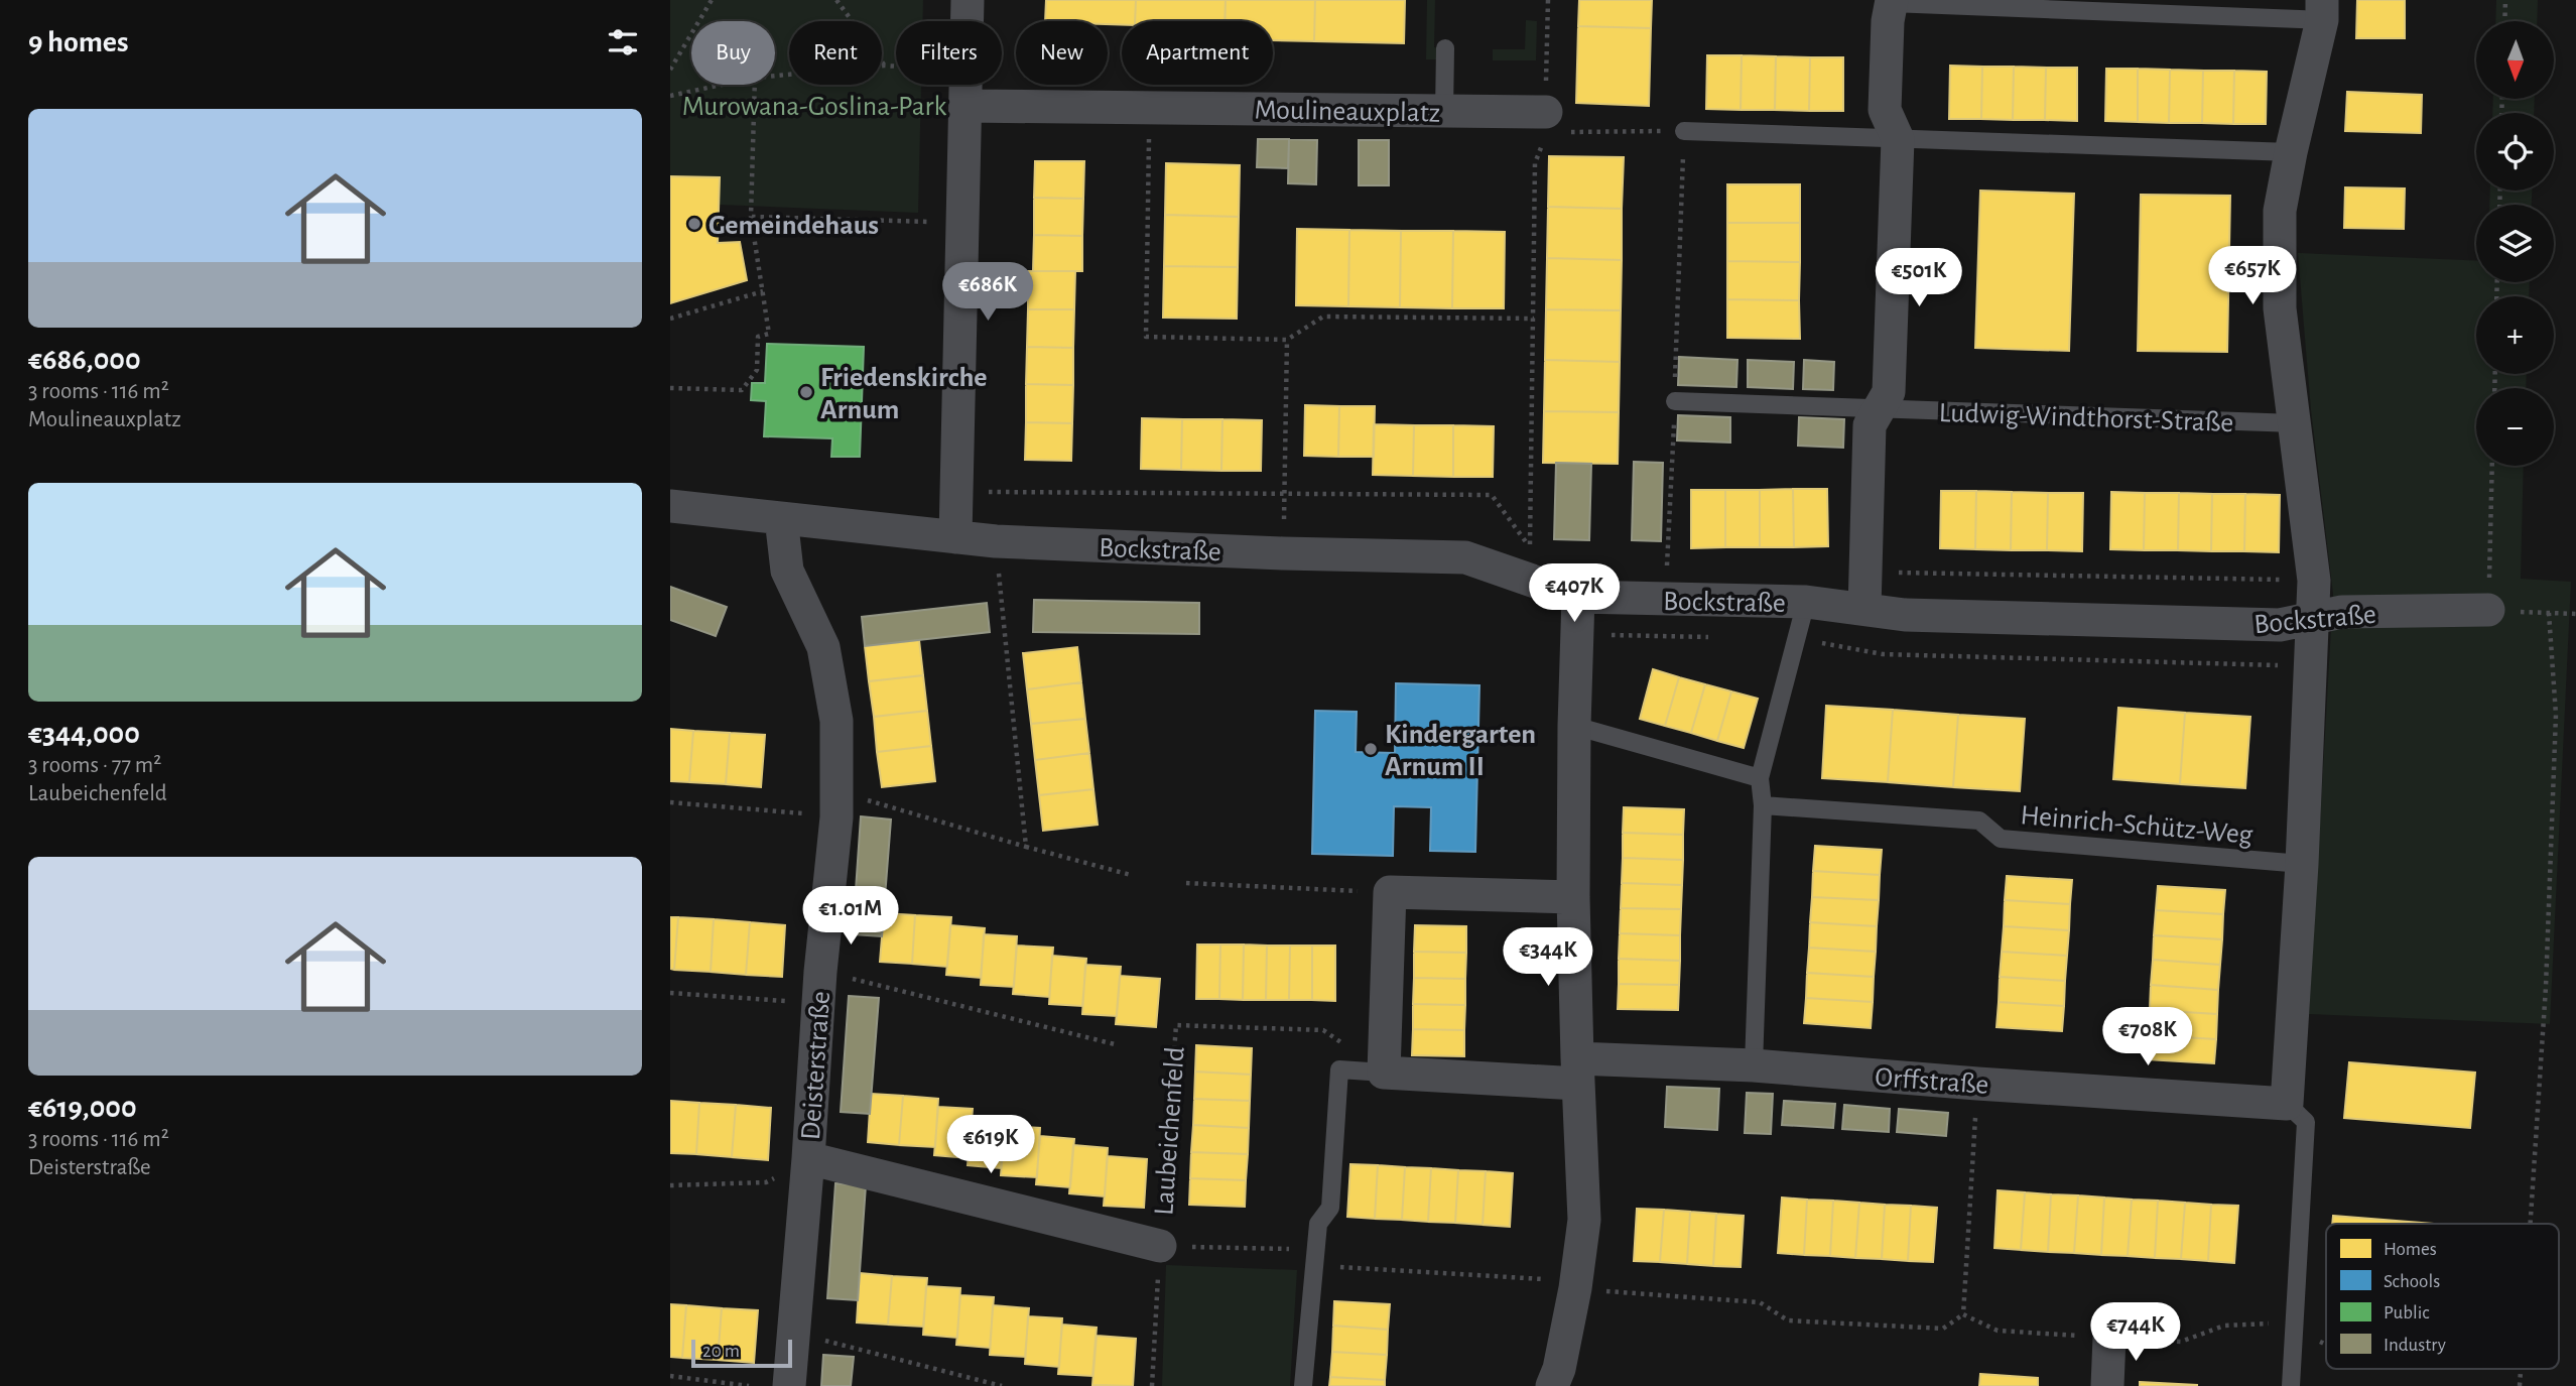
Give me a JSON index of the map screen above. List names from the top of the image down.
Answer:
{
  "streets": {
    "street": [
      "Moulineauxplatz",
      "Bockstraße",
      "Deisterstraße",
      "Orffstraße"
    ],
    "lane": ["Ludwig-Windthorst-Straße", "Heinrich-Schütz-Weg"],
    "path": ["Laubeichenfeld"]
  },
  "crossings": [
    ["Bockstraße", "Deisterstraße"],
    ["Deisterstraße", "Laubeichenfeld"]
  ],
  "parks": ["Murowana-Goslina-Park"],
  "places": ["Gemeindehaus", "Friedenskirche Arnum", "Kindergarten Arnum II"],
  "legend": [
    "Homes",
    "Schools",
    "Public",
    "Industry"
  ],
  "scale_bar": "20 m",
  "north": "bottom",
  "page": {
    "heading": "9 homes",
    "map_buttons": ["+", "−"],
    "chip": [
      "Buy",
      "Rent",
      "Filters",
      "New",
      "Apartment"
    ],
    "list": [
      {
        "name": "€686,000",
        "note": "3 rooms · 116 m² · Moulineauxplatz"
      },
      {
        "name": "€344,000",
        "note": "3 rooms · 77 m² · Laubeichenfeld"
      },
      {
        "name": "€619,000",
        "note": "3 rooms · 116 m² · Deisterstraße"
      }
    ],
    "price": [
      "€657K",
      "€501K",
      "€686K",
      "€407K",
      "€1.01M",
      "€344K",
      "€708K",
      "€619K",
      "€744K"
    ],
    "scale": "20 m"
  }
}
